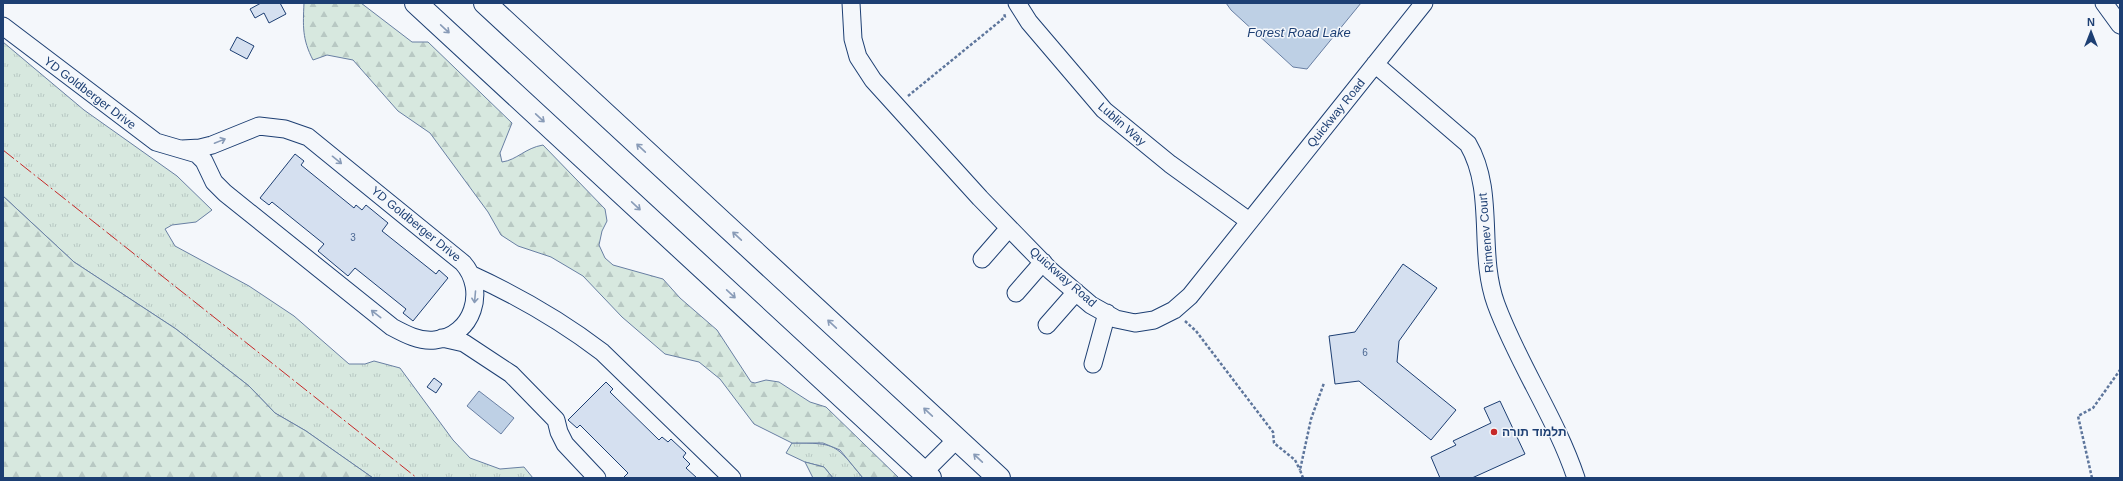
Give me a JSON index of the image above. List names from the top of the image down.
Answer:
{
  "streets": {
    "street": [
      "YD Goldberger Drive",
      "Quickway Road",
      "Lublin Way",
      "Rimenev Court"
    ]
  },
  "crossings": [
    ["Quickway Road", "Lublin Way"],
    ["Quickway Road", "Rimenev Court"]
  ],
  "water": ["Forest Road Lake"],
  "places": ["תלמוד תורה"],
  "house_numbers": ["3", "6"],
  "north": "top"
}
